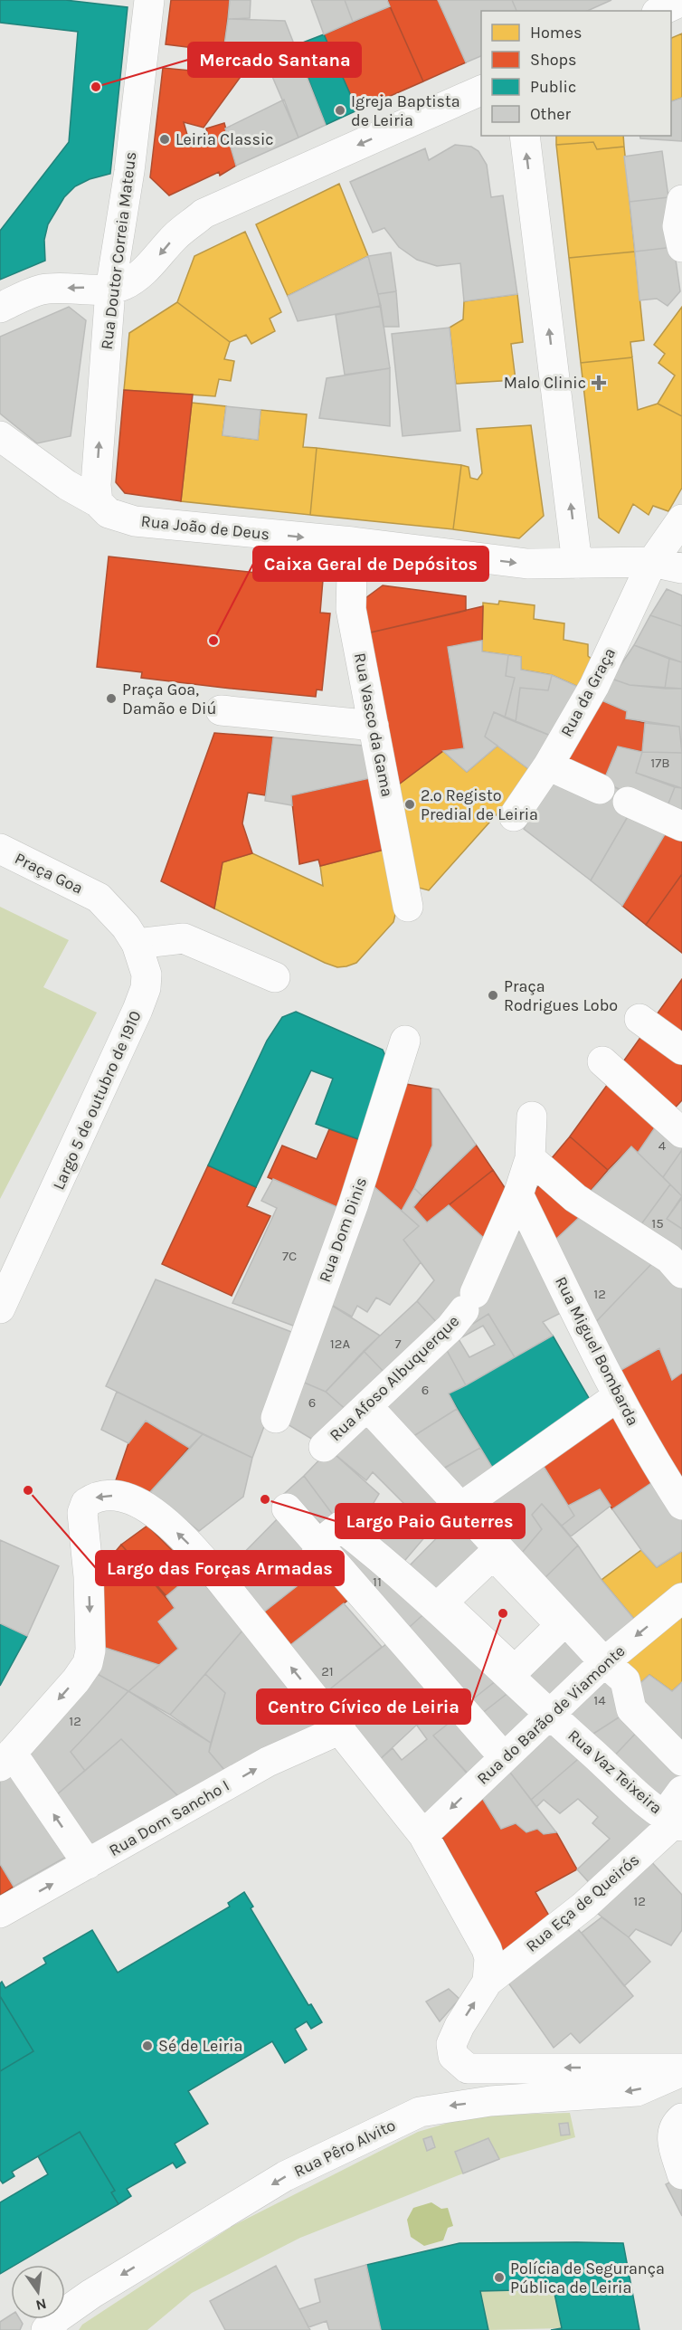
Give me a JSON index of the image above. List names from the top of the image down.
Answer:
{
  "streets": {
    "street": [
      "Rua Doutor Correia Mateus",
      "Rua João de Deus",
      "Rua da Graça",
      "Rua Vasco da Gama",
      "Praça Goa",
      "Largo 5 de outubro de 1910",
      "Rua Dom Dinis",
      "Rua Miguel Bombarda",
      "Rua Afoso Albuquerque",
      "Rua do Barão de Viamonte",
      "Rua Vaz Teixeira",
      "Rua Dom Sancho I",
      "Rua Eça de Queirós",
      "Rua Pêro Alvito"
    ]
  },
  "crossings": [
    ["Rua Doutor Correia Mateus", "Rua João de Deus"],
    ["Rua João de Deus", "Rua da Graça"],
    ["Rua João de Deus", "Rua Vasco da Gama"],
    ["Praça Goa", "Largo 5 de outubro de 1910"],
    ["Rua Miguel Bombarda", "Rua Afoso Albuquerque"],
    ["Rua do Barão de Viamonte", "Rua Vaz Teixeira"],
    ["Rua Vaz Teixeira", "Rua Eça de Queirós"]
  ],
  "one_way": ["Rua Doutor Correia Mateus", "Rua Dom Sancho I", "Rua Pêro Alvito"],
  "places": {
    "other": [
      "Mercado Santana",
      "Igreja Baptista de Leiria",
      "Leiria Classic",
      "Caixa Geral de Depósitos",
      "Praça Goa, Damão e Diú",
      "2.º Registo Predial de Leiria",
      "Praça Rodrigues Lobo",
      "Largo das Forças Armadas",
      "Largo Paio Guterres",
      "Centro Cívico de Leiria",
      "Sé de Leiria",
      "Polícia de Segurança Pública de Leiria"
    ],
    "health": ["Malo Clinic"]
  },
  "house_numbers": [
    "17B",
    "4",
    "15",
    "7C",
    "12",
    "12A",
    "7",
    "6",
    "6",
    "11",
    "21",
    "14",
    "12",
    "12"
  ],
  "legend": [
    "Homes",
    "Shops",
    "Public",
    "Other"
  ],
  "north": "bottom"
}
